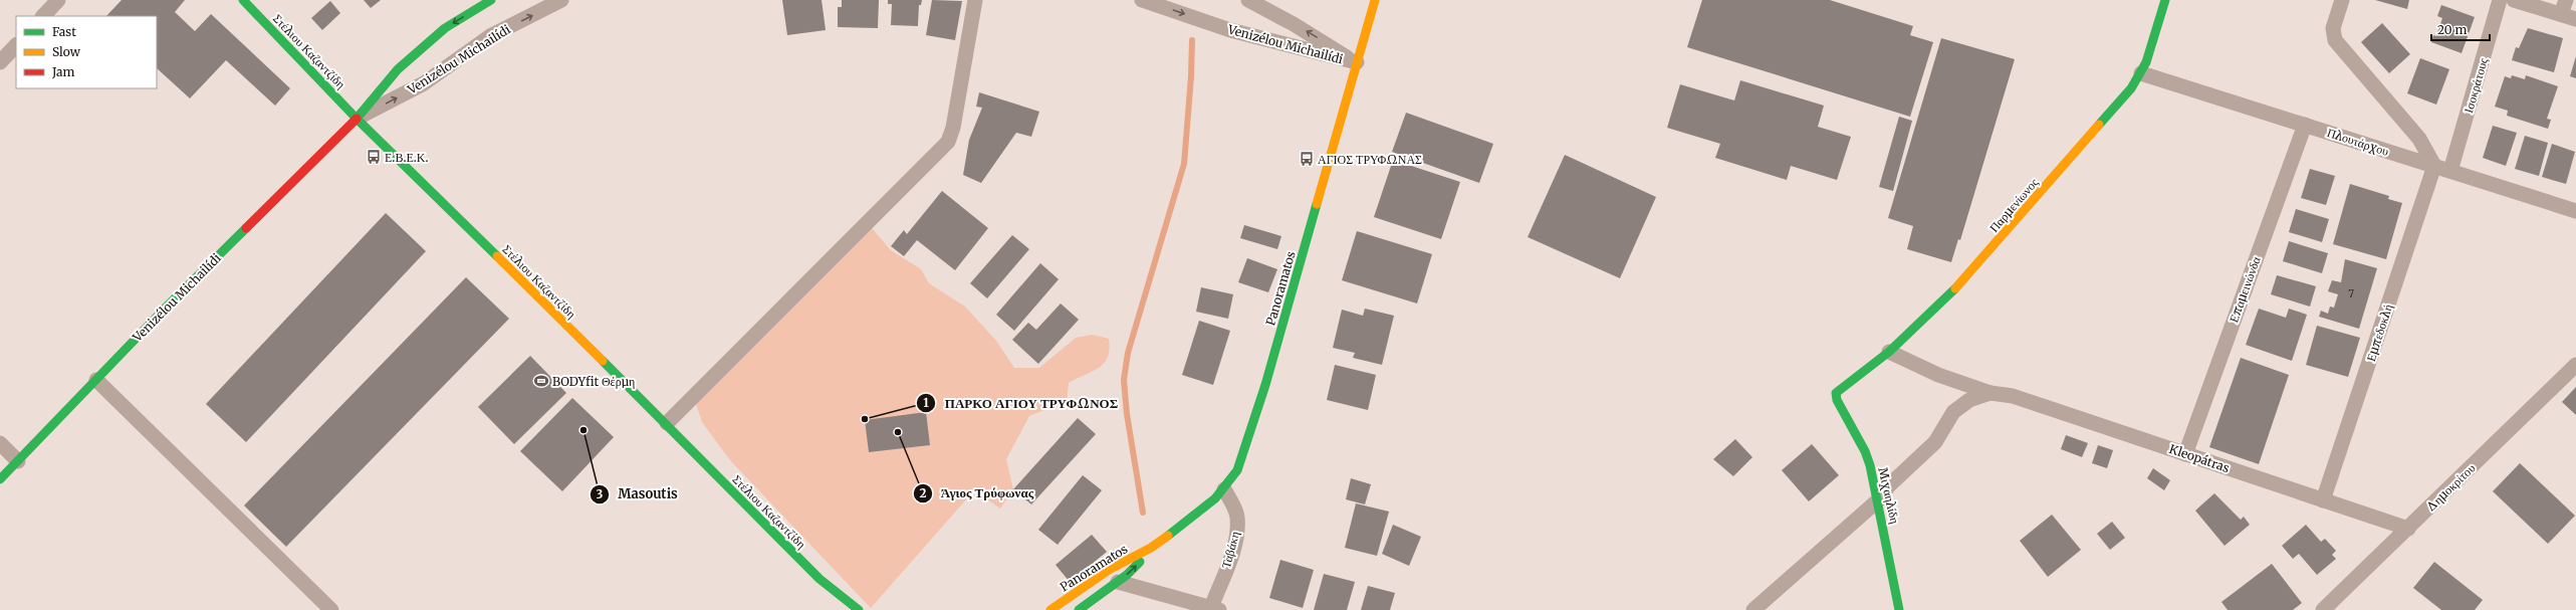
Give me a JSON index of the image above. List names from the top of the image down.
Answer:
{
  "streets": {
    "main road": [
      "Venizélou Michailídi",
      "Στέλιου Καζαντζίδη",
      "Παρμενίωνος",
      "Panoramatos",
      "Μιχαηλίδη"
    ],
    "street": [
      "Ισοκράτους",
      "Πλουτάρχου",
      "Επαμεινώνδα",
      "Εμπεδοκλή",
      "Kleopátras",
      "Δημοκρίτου",
      "Ταβάκη"
    ]
  },
  "crossings": [
    ["Venizélou Michailídi", "Στέλιου Καζαντζίδη"],
    ["Venizélou Michailídi", "Panoramatos"],
    ["Ισοκράτους", "Πλουτάρχου"],
    ["Πλουτάρχου", "Παρμενίωνος"],
    ["Πλουτάρχου", "Επαμεινώνδα"],
    ["Πλουτάρχου", "Εμπεδοκλή"],
    ["Παρμενίωνος", "Kleopátras"],
    ["Παρμενίωνος", "Μιχαηλίδη"],
    ["Panoramatos", "Ταβάκη"],
    ["Επαμεινώνδα", "Kleopátras"],
    ["Εμπεδοκλή", "Kleopátras"],
    ["Kleopátras", "Δημοκρίτου"],
    ["Kleopátras", "Μιχαηλίδη"]
  ],
  "places": {
    "bus stop": ["Ε.Β.Ε.Κ.", "ΑΓΙΟΣ ΤΡΥΦΩΝΑΣ"],
    "sports": ["BODYfit Θέρμη"],
    "other": ["ΠΑΡΚΟ ΑΓΙΟΥ ΤΡΥΦΩΝΟΣ", "Masoutis", "Άγιος Τρύφωνας"]
  },
  "house_numbers": ["7"],
  "legend": ["Fast", "Slow", "Jam"],
  "scale_bar": "20 m"
}
